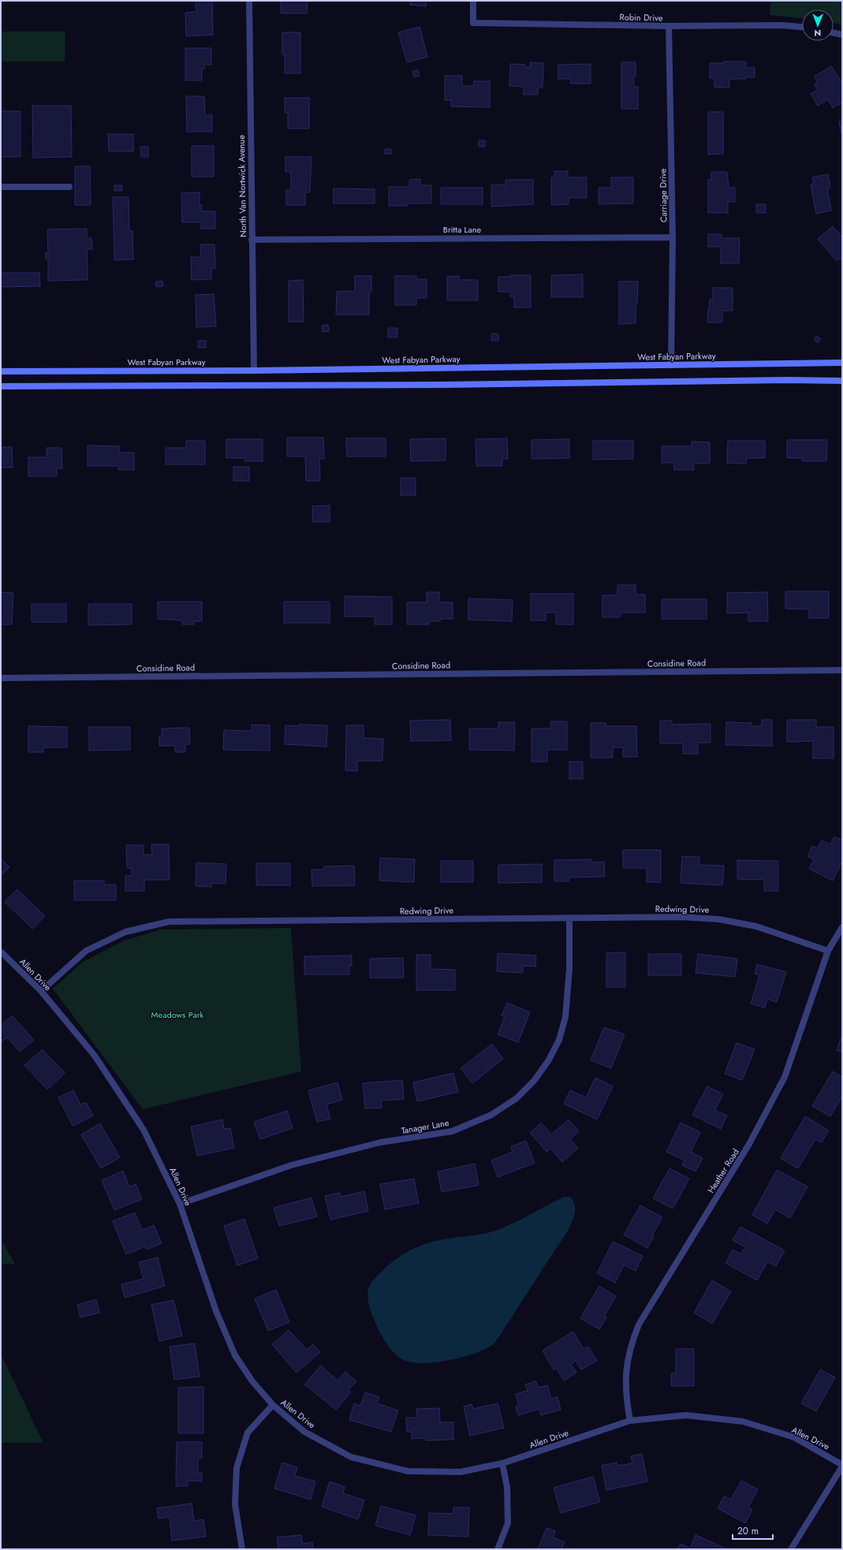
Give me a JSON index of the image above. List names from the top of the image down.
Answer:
{
  "streets": {
    "main road": ["West Fabyan Parkway"],
    "street": [
      "Robin Drive",
      "North Van Nortwick Avenue",
      "Carriage Drive",
      "Britta Lane",
      "Considine Road",
      "Redwing Drive",
      "Allen Drive",
      "Tanager Lane",
      "Heather Road"
    ]
  },
  "crossings": [
    ["Robin Drive", "Carriage Drive"],
    ["North Van Nortwick Avenue", "Britta Lane"],
    ["North Van Nortwick Avenue", "West Fabyan Parkway"],
    ["Carriage Drive", "Britta Lane"],
    ["Carriage Drive", "West Fabyan Parkway"],
    ["Redwing Drive", "Allen Drive"],
    ["Redwing Drive", "Tanager Lane"],
    ["Redwing Drive", "Heather Road"],
    ["Allen Drive", "Tanager Lane"],
    ["Allen Drive", "Heather Road"]
  ],
  "parks": ["Meadows Park"],
  "scale_bar": "20 m",
  "north": "bottom"
}
